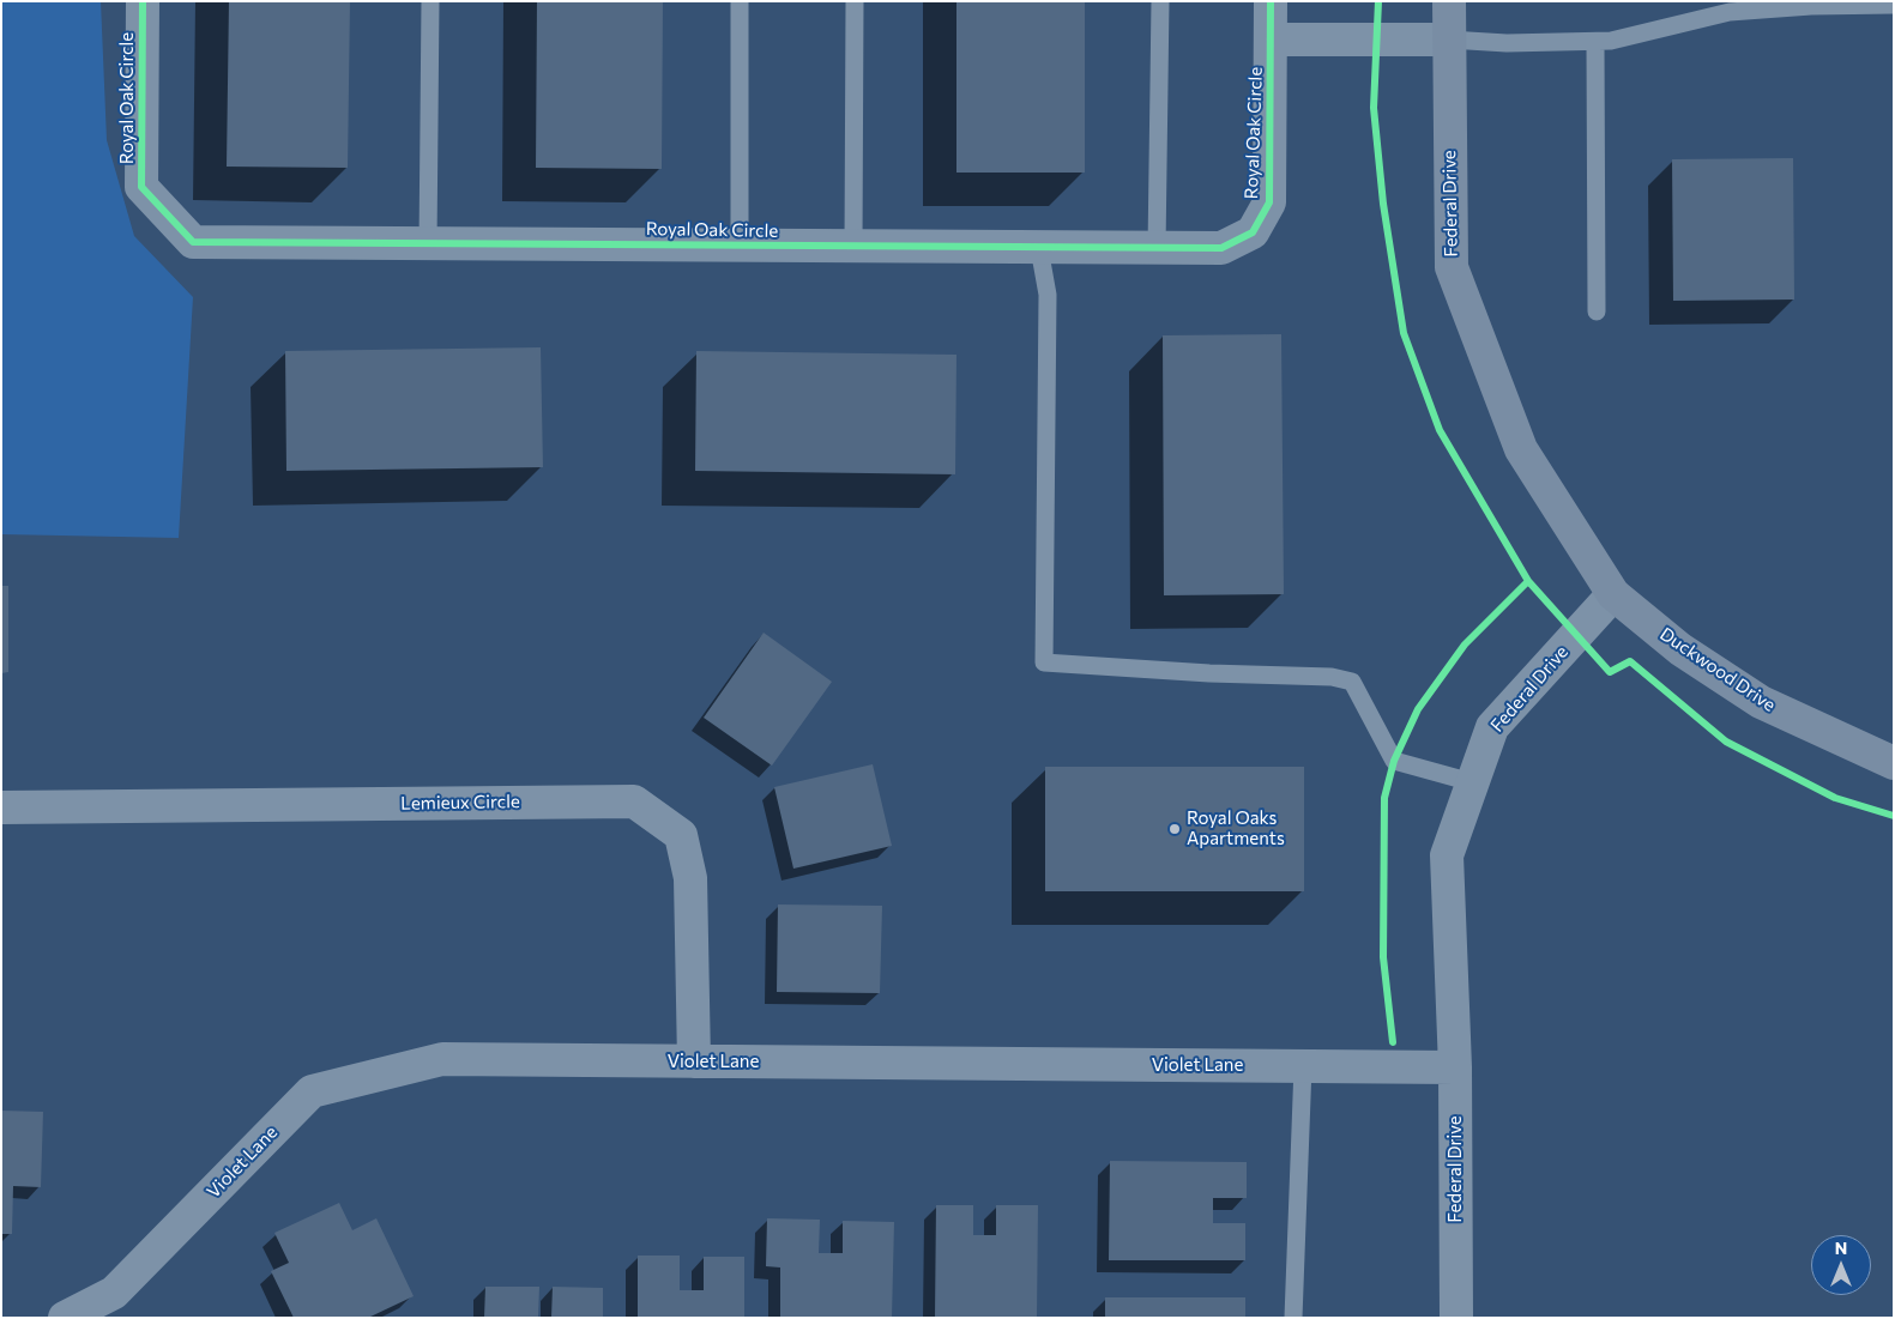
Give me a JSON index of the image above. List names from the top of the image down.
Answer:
{
  "streets": {
    "street": [
      "Royal Oak Circle",
      "Federal Drive",
      "Duckwood Drive",
      "Lemieux Circle",
      "Violet Lane"
    ]
  },
  "crossings": [
    ["Federal Drive", "Duckwood Drive"],
    ["Federal Drive", "Violet Lane"],
    ["Lemieux Circle", "Violet Lane"]
  ],
  "places": ["Royal Oaks Apartments"],
  "north": "top"
}
